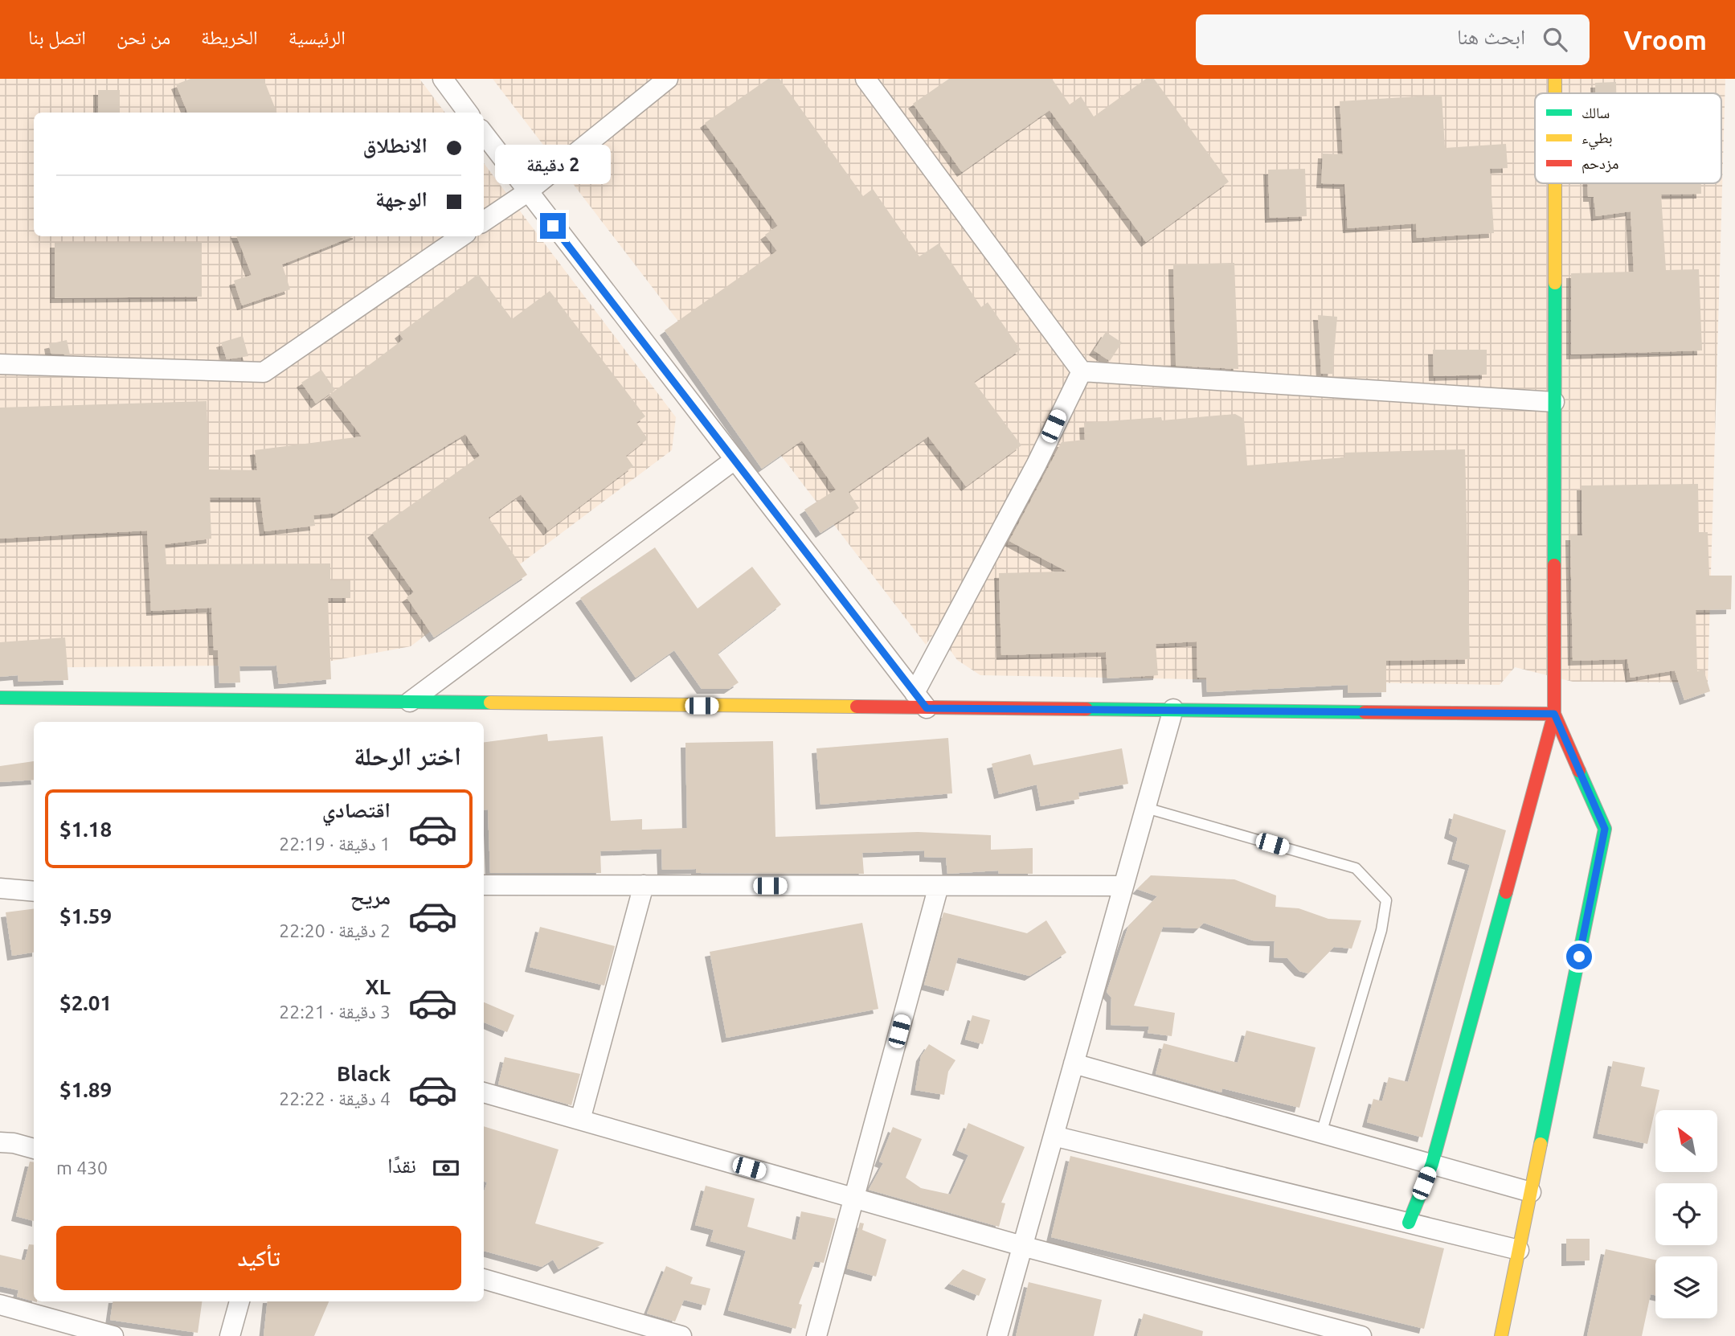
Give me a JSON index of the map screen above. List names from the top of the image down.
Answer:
{
  "legend": ["سالك", "بطيء", "مزدحم"],
  "north": "top left",
  "page": {
    "header": "Vroom",
    "search": "ابحث هنا",
    "nav": [
      "الرئيسية",
      "الخريطة",
      "من نحن",
      "اتصل بنا"
    ],
    "banner": ["الانطلاق", "الوجهة"],
    "bubble": "2 دقيقة",
    "heading": "اختر الرحلة",
    "list": [
      {
        "name": "اقتصادي",
        "note": "1 دقيقة · 22:19",
        "value": "$1.18"
      },
      {
        "name": "مريح",
        "note": "2 دقيقة · 22:20",
        "value": "$1.59"
      },
      {
        "name": "XL",
        "note": "3 دقيقة · 22:21",
        "value": "$2.01"
      },
      {
        "name": "Black",
        "note": "4 دقيقة · 22:22",
        "value": "$1.89"
      }
    ],
    "pay": ["نقدًا", "430 m"],
    "buttons": "تأكيد"
  }
}
